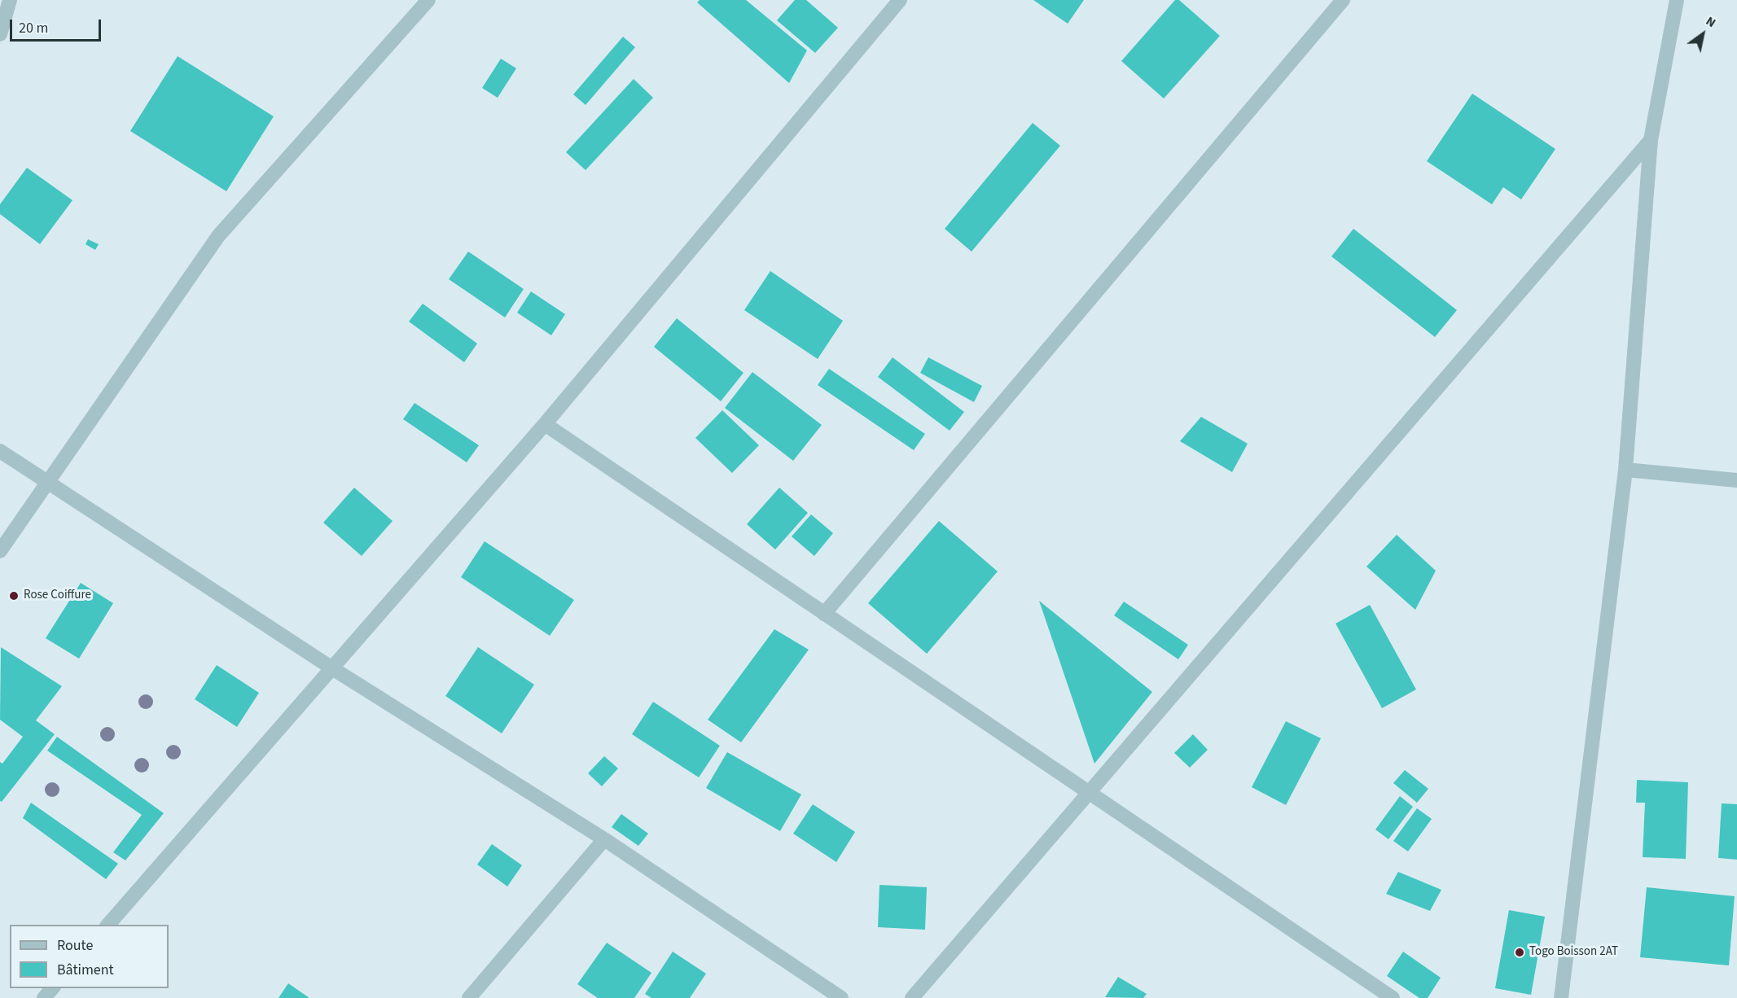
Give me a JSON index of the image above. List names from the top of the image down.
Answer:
{
  "places": ["Rose Coiffure", "Togo Boisson 2AT"],
  "legend": ["Route", "Bâtiment"],
  "scale_bar": "20 m",
  "north": "top right"
}
